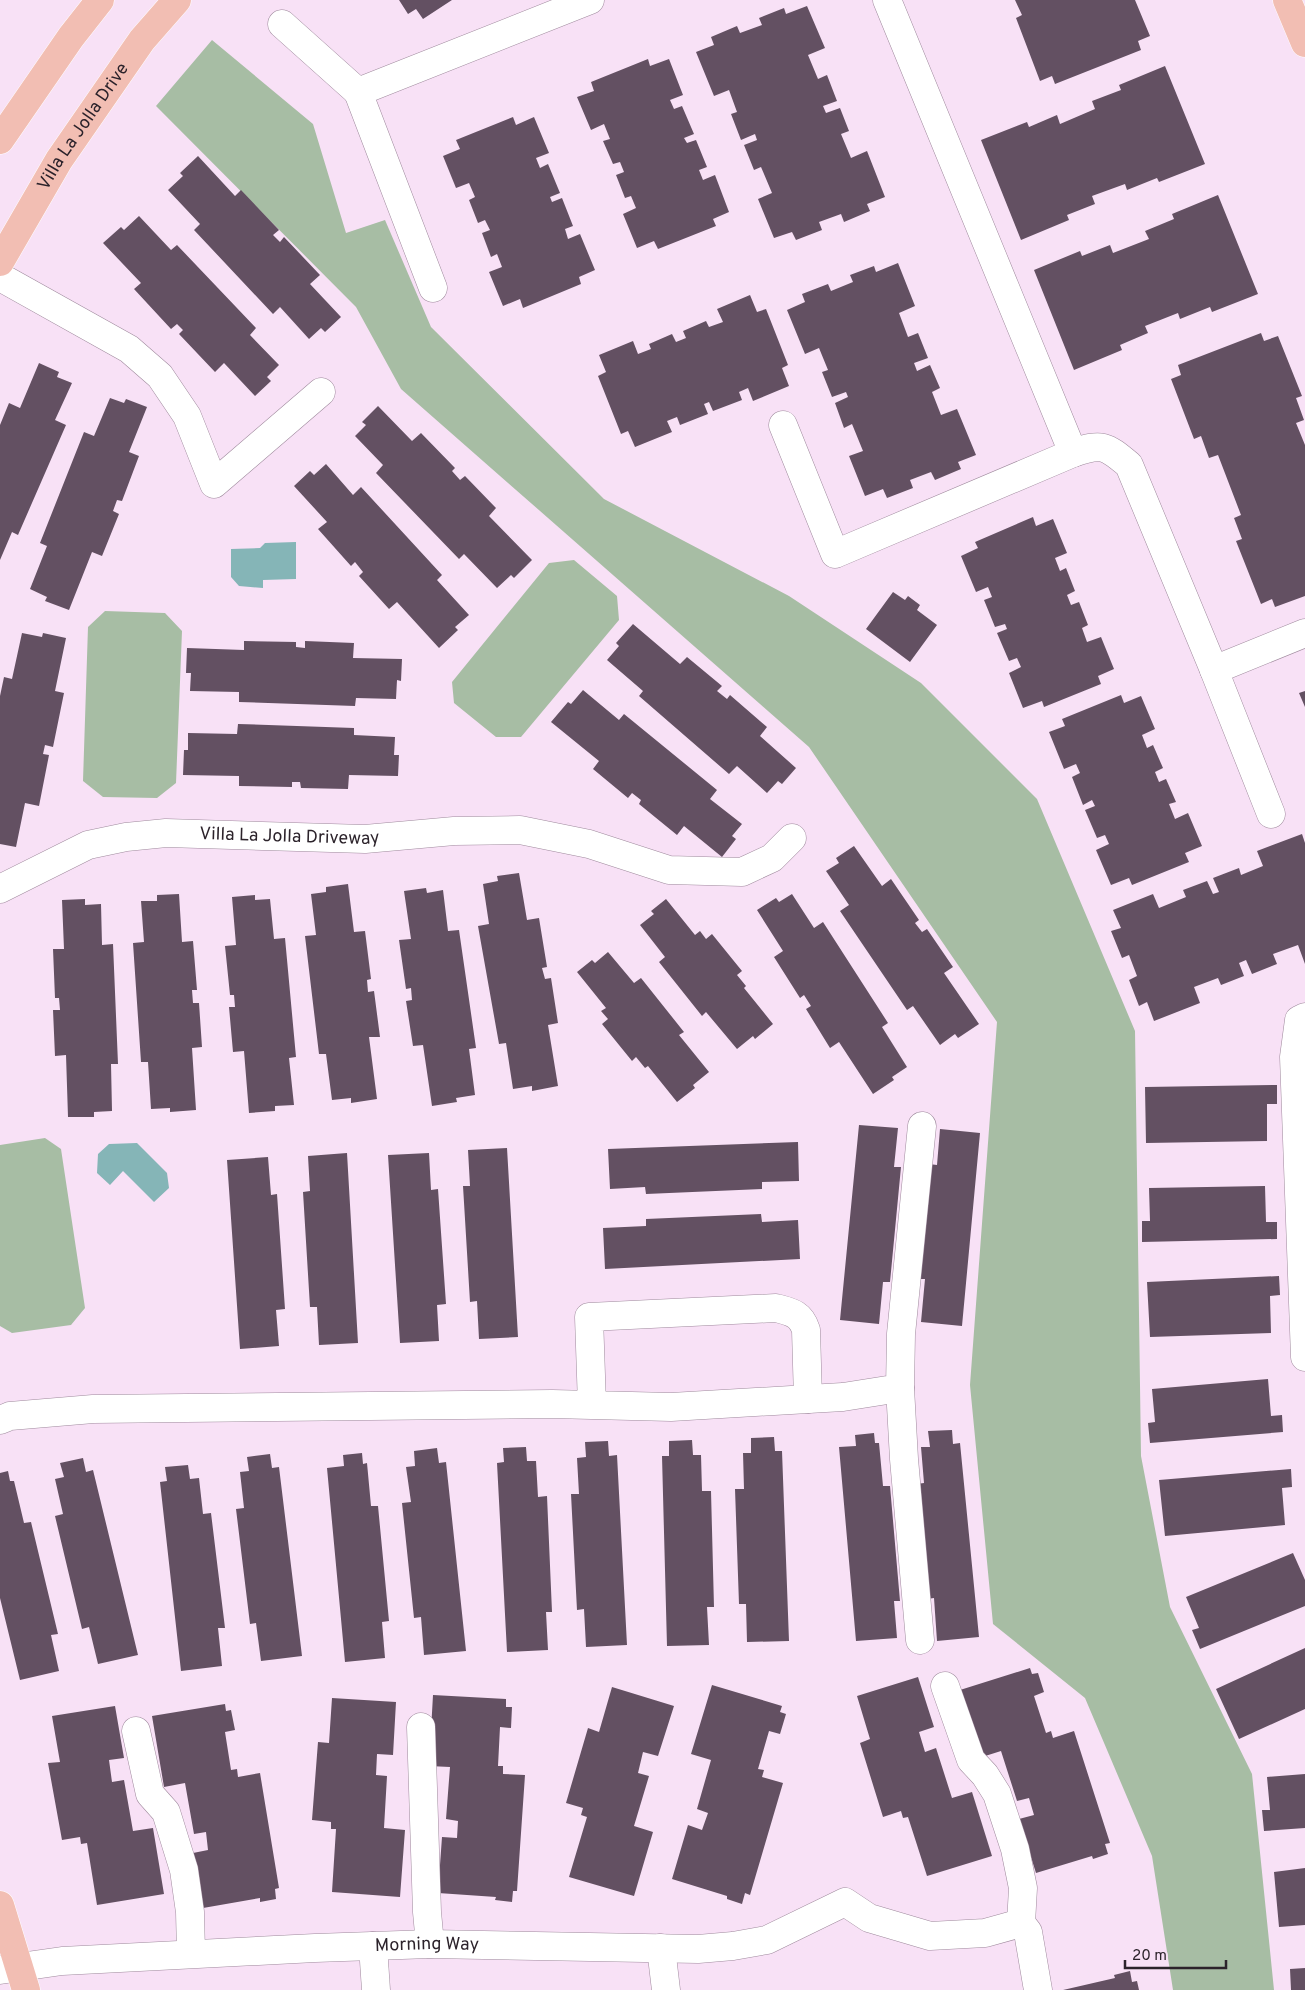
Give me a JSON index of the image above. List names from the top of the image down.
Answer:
{
  "streets": {
    "main road": ["Villa La Jolla Drive"],
    "street": ["Villa La Jolla Driveway", "Morning Way"]
  },
  "scale_bar": "20 m"
}
